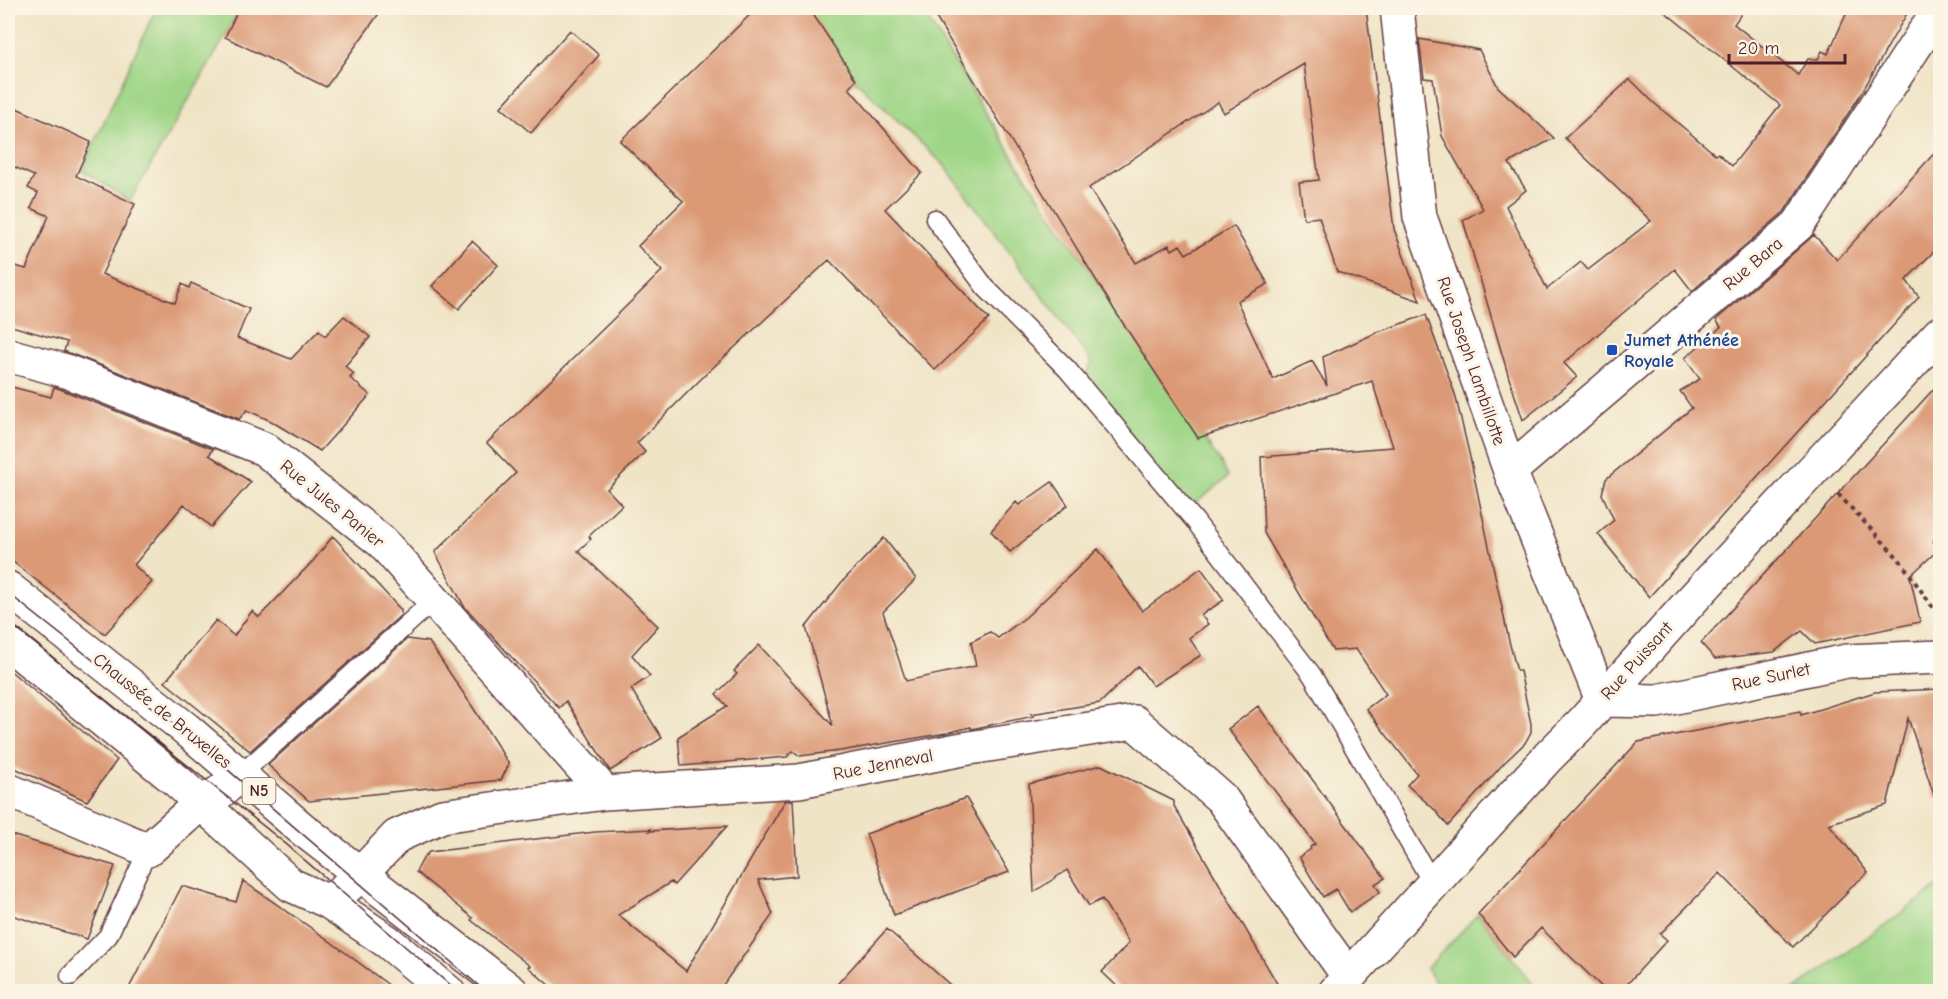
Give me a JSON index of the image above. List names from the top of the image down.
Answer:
{
  "streets": {
    "street": [
      "Rue Bara",
      "Rue Joseph Lambillotte",
      "Rue Jules Panier",
      "Rue Puissant",
      "Rue Surlet",
      "Chaussée de Bruxelles",
      "Rue Jenneval",
      "N5"
    ]
  },
  "crossings": [
    ["Rue Bara", "Rue Joseph Lambillotte"],
    ["Rue Joseph Lambillotte", "Rue Puissant"],
    ["Rue Joseph Lambillotte", "Rue Surlet"],
    ["Rue Jules Panier", "Rue Jenneval"],
    ["Rue Puissant", "Rue Surlet"],
    ["Rue Puissant", "Rue Jenneval"],
    ["Chaussée de Bruxelles", "Rue Jenneval"]
  ],
  "places": {
    "transit": ["Jumet Athénée Royale"]
  },
  "scale_bar": "20 m"
}
